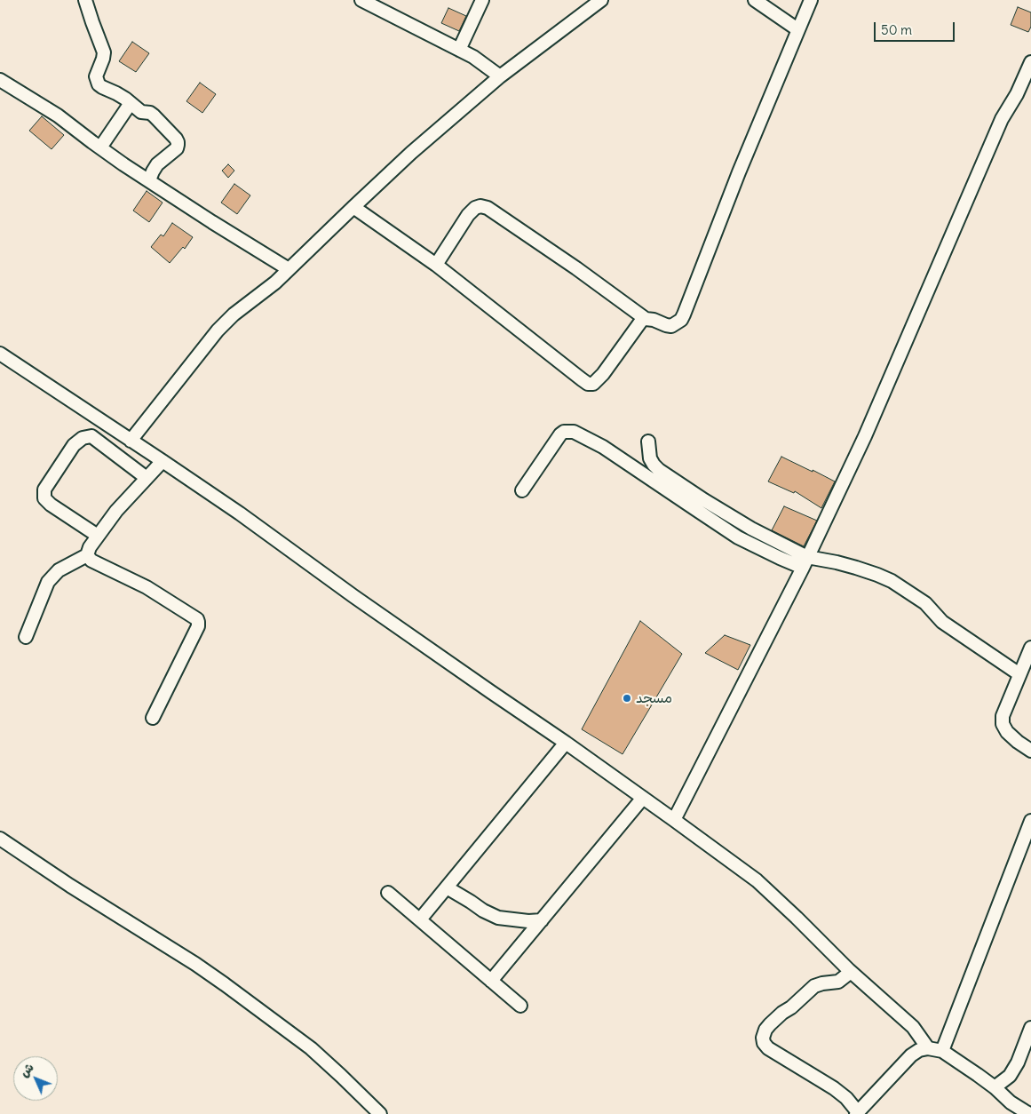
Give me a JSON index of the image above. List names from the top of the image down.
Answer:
{
  "places": ["مسجد"],
  "scale_bar": "50 m",
  "north": "top left"
}
